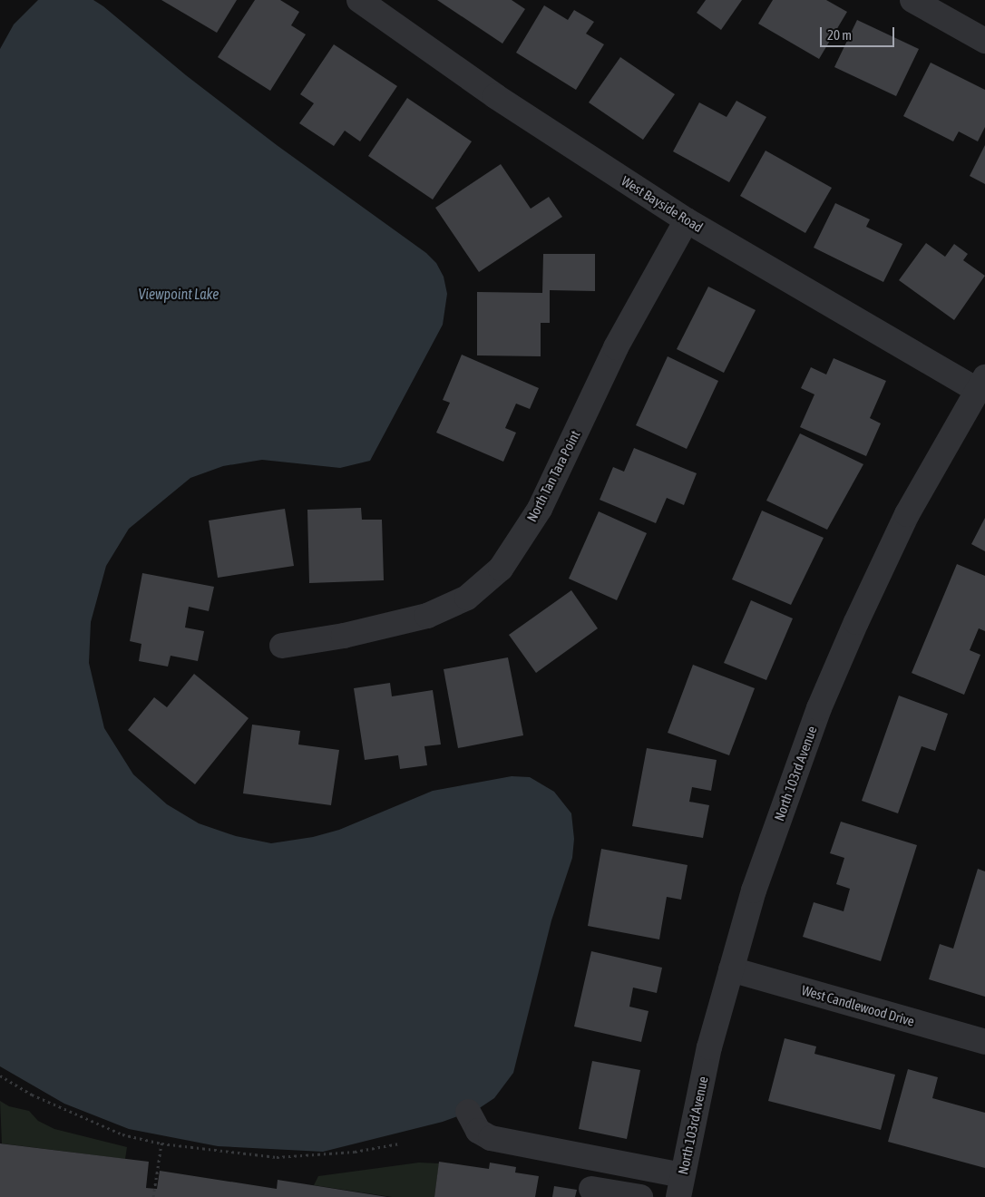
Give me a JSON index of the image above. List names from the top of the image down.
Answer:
{
  "streets": {
    "street": [
      "West Bayside Road",
      "North Tan Tara Point",
      "North 103rd Avenue",
      "West Candlewood Drive"
    ]
  },
  "crossings": [
    ["West Bayside Road", "North Tan Tara Point"],
    ["West Bayside Road", "North 103rd Avenue"],
    ["North 103rd Avenue", "West Candlewood Drive"]
  ],
  "water": ["Viewpoint Lake"],
  "scale_bar": "20 m"
}
